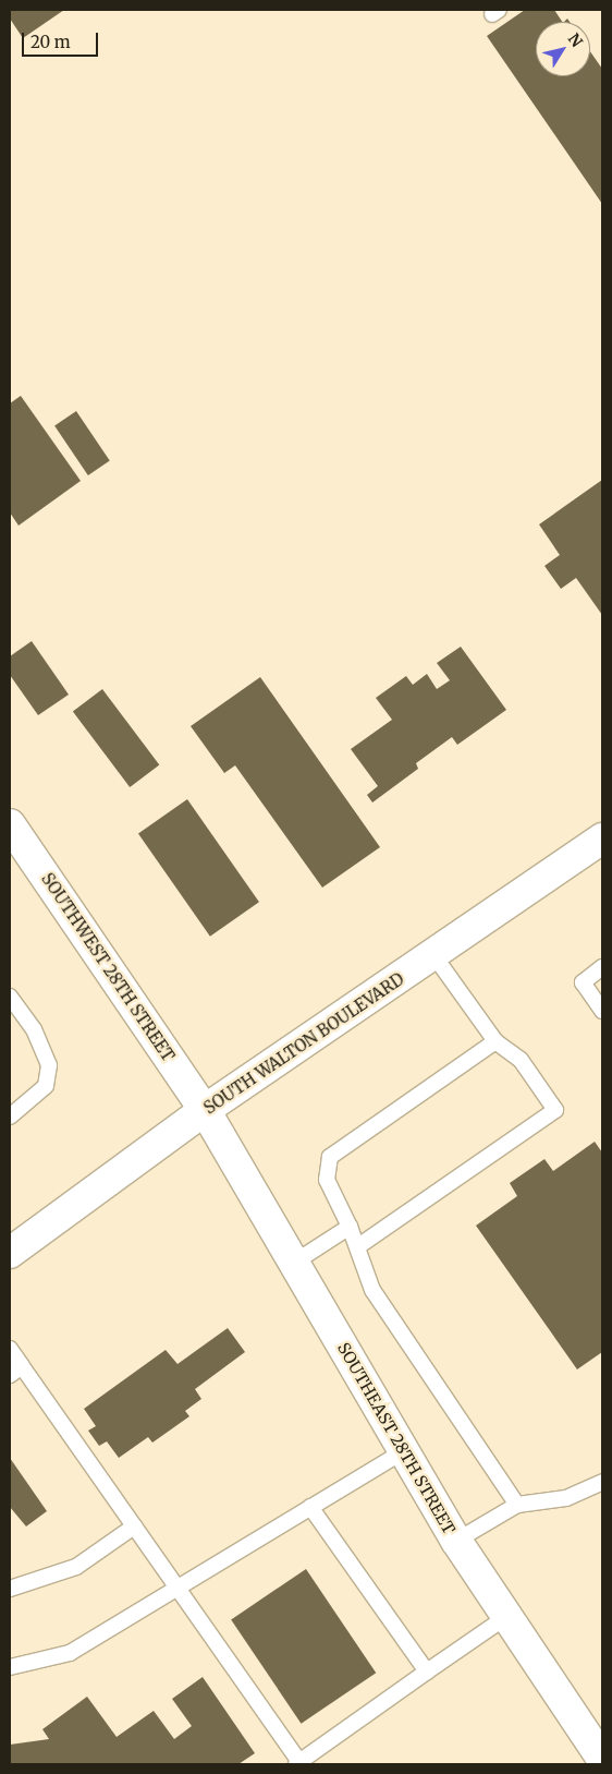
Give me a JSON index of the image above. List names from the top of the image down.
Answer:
{
  "streets": {
    "main road": ["SOUTHWEST 28TH STREET", "SOUTH WALTON BOULEVARD", "SOUTHEAST 28TH STREET"]
  },
  "crossings": [
    ["SOUTHWEST 28TH STREET", "SOUTH WALTON BOULEVARD"],
    ["SOUTHWEST 28TH STREET", "SOUTHEAST 28TH STREET"],
    ["SOUTH WALTON BOULEVARD", "SOUTHEAST 28TH STREET"]
  ],
  "scale_bar": "20 m",
  "north": "top right"
}
